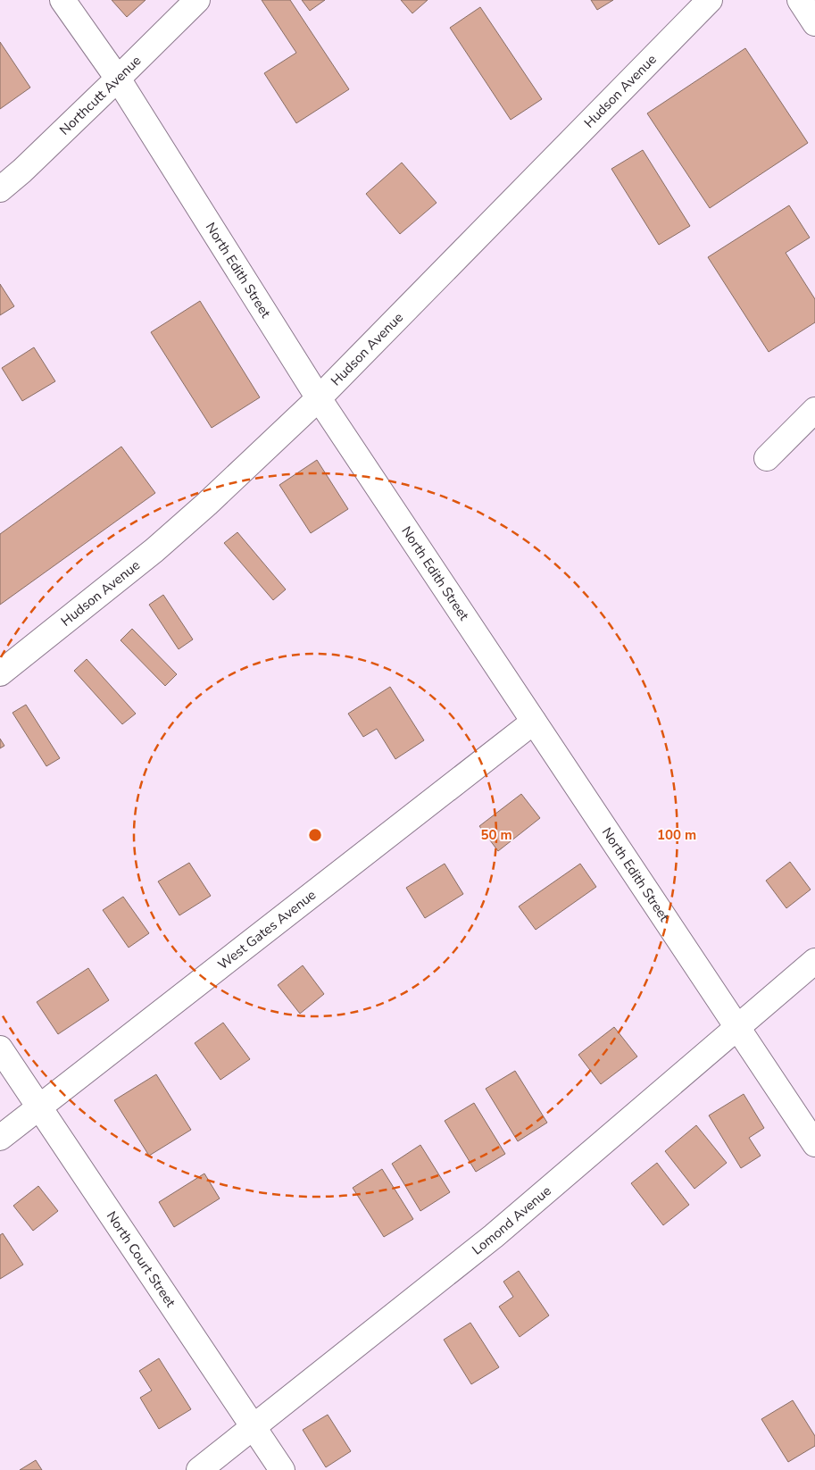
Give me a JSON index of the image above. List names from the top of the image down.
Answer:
{
  "streets": {
    "street": [
      "Hudson Avenue",
      "Northcutt Avenue",
      "North Edith Street",
      "West Gates Avenue",
      "Lomond Avenue",
      "North Court Street"
    ]
  },
  "crossings": [
    ["Hudson Avenue", "North Edith Street"],
    ["Northcutt Avenue", "North Edith Street"],
    ["North Edith Street", "West Gates Avenue"],
    ["North Edith Street", "Lomond Avenue"],
    ["West Gates Avenue", "North Court Street"],
    ["Lomond Avenue", "North Court Street"]
  ],
  "rings": ["50 m", "100 m"]
}
